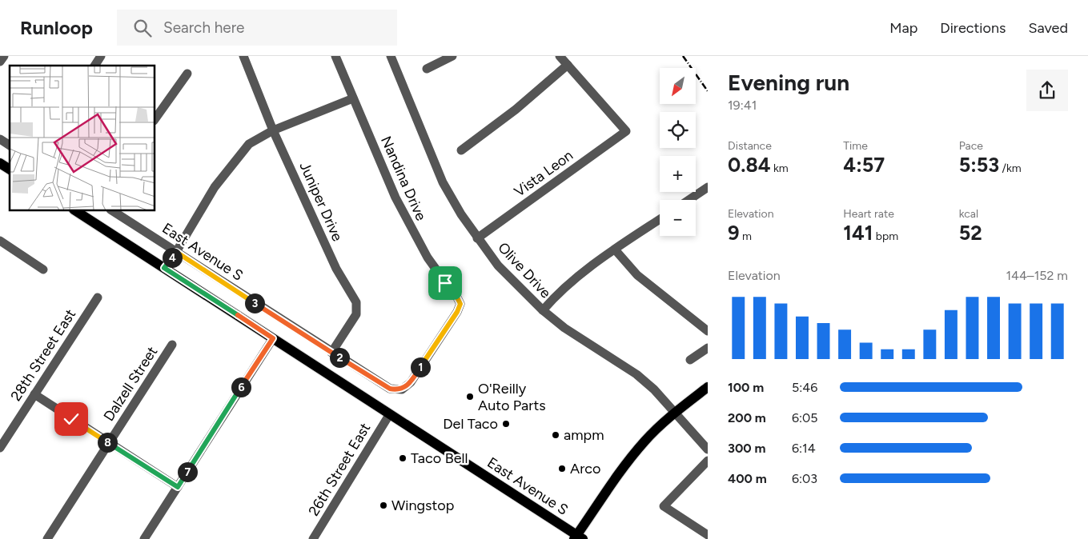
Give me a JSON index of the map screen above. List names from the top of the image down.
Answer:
{
  "streets": {
    "main road": ["East Avenue S"],
    "street": [
      "Vista Leon",
      "Nandina Drive",
      "Juniper Drive",
      "Olive Drive",
      "28th Street East",
      "Dalzell Street",
      "26th Street East"
    ]
  },
  "crossings": [
    ["Vista Leon", "Olive Drive"],
    ["Nandina Drive", "East Avenue S"],
    ["Juniper Drive", "East Avenue S"],
    ["East Avenue S", "26th Street East"]
  ],
  "places": [
    "O'Reilly Auto Parts",
    "Del Taco",
    "ampm",
    "Taco Bell",
    "Arco",
    "Wingstop"
  ],
  "north": "bottom left",
  "page": {
    "header": "Runloop",
    "search": "Search here",
    "nav": ["Map", "Directions", "Saved"],
    "heading": ["Evening run", "19:41"],
    "map_buttons": ["+", "−"],
    "stats": [
      ["Distance", "0.84 km"],
      ["Time", "4:57"],
      ["Pace", "5:53 /km"],
      ["Elevation", "9 m"],
      ["Heart rate", "141 bpm"],
      ["kcal", "52"]
    ],
    "pins": [
      "4",
      "3",
      "2",
      "1",
      "6",
      "8",
      "7"
    ],
    "chart": ["Elevation", "144–152 m"],
    "list": [
      {
        "name": "100 m",
        "note": "5:46"
      },
      {
        "name": "200 m",
        "note": "6:05"
      },
      {
        "name": "300 m",
        "note": "6:14"
      },
      {
        "name": "400 m",
        "note": "6:03"
      }
    ]
  }
}
